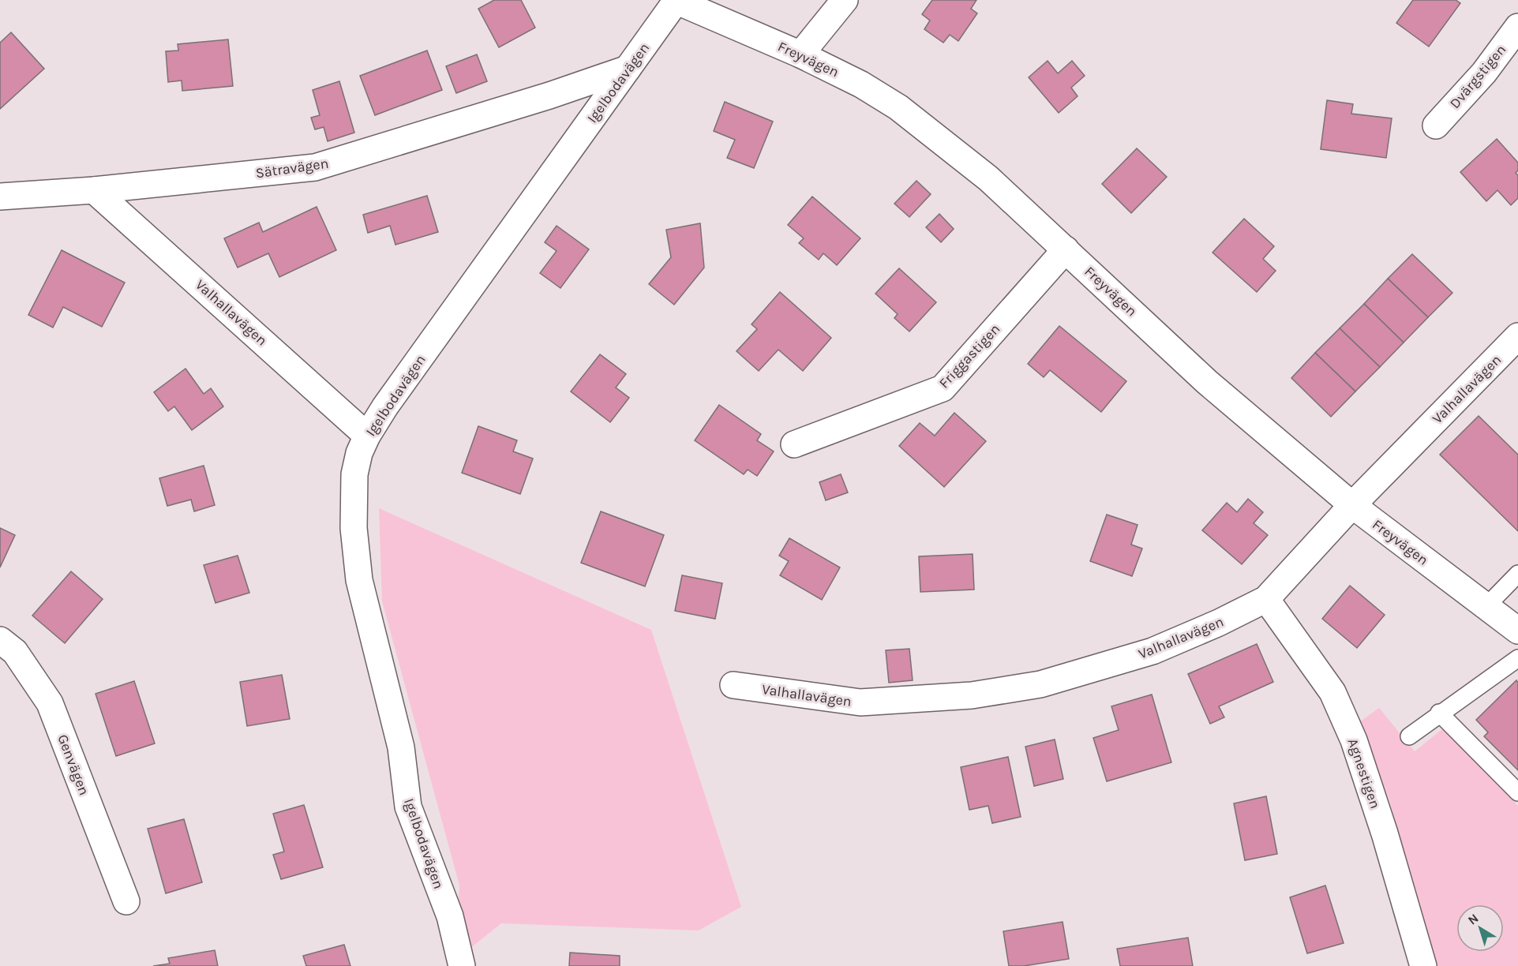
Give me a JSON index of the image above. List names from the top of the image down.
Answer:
{
  "streets": {
    "street": [
      "Freyvägen",
      "Dvärgstigen",
      "Igelbodavägen",
      "Sätravägen",
      "Valhallavägen",
      "Friggastigen",
      "Genvägen",
      "Agnestigen"
    ]
  },
  "crossings": [
    ["Freyvägen", "Igelbodavägen"],
    ["Freyvägen", "Valhallavägen"],
    ["Freyvägen", "Friggastigen"],
    ["Igelbodavägen", "Sätravägen"],
    ["Igelbodavägen", "Valhallavägen"],
    ["Sätravägen", "Valhallavägen"],
    ["Valhallavägen", "Agnestigen"]
  ],
  "north": "top left"
}
